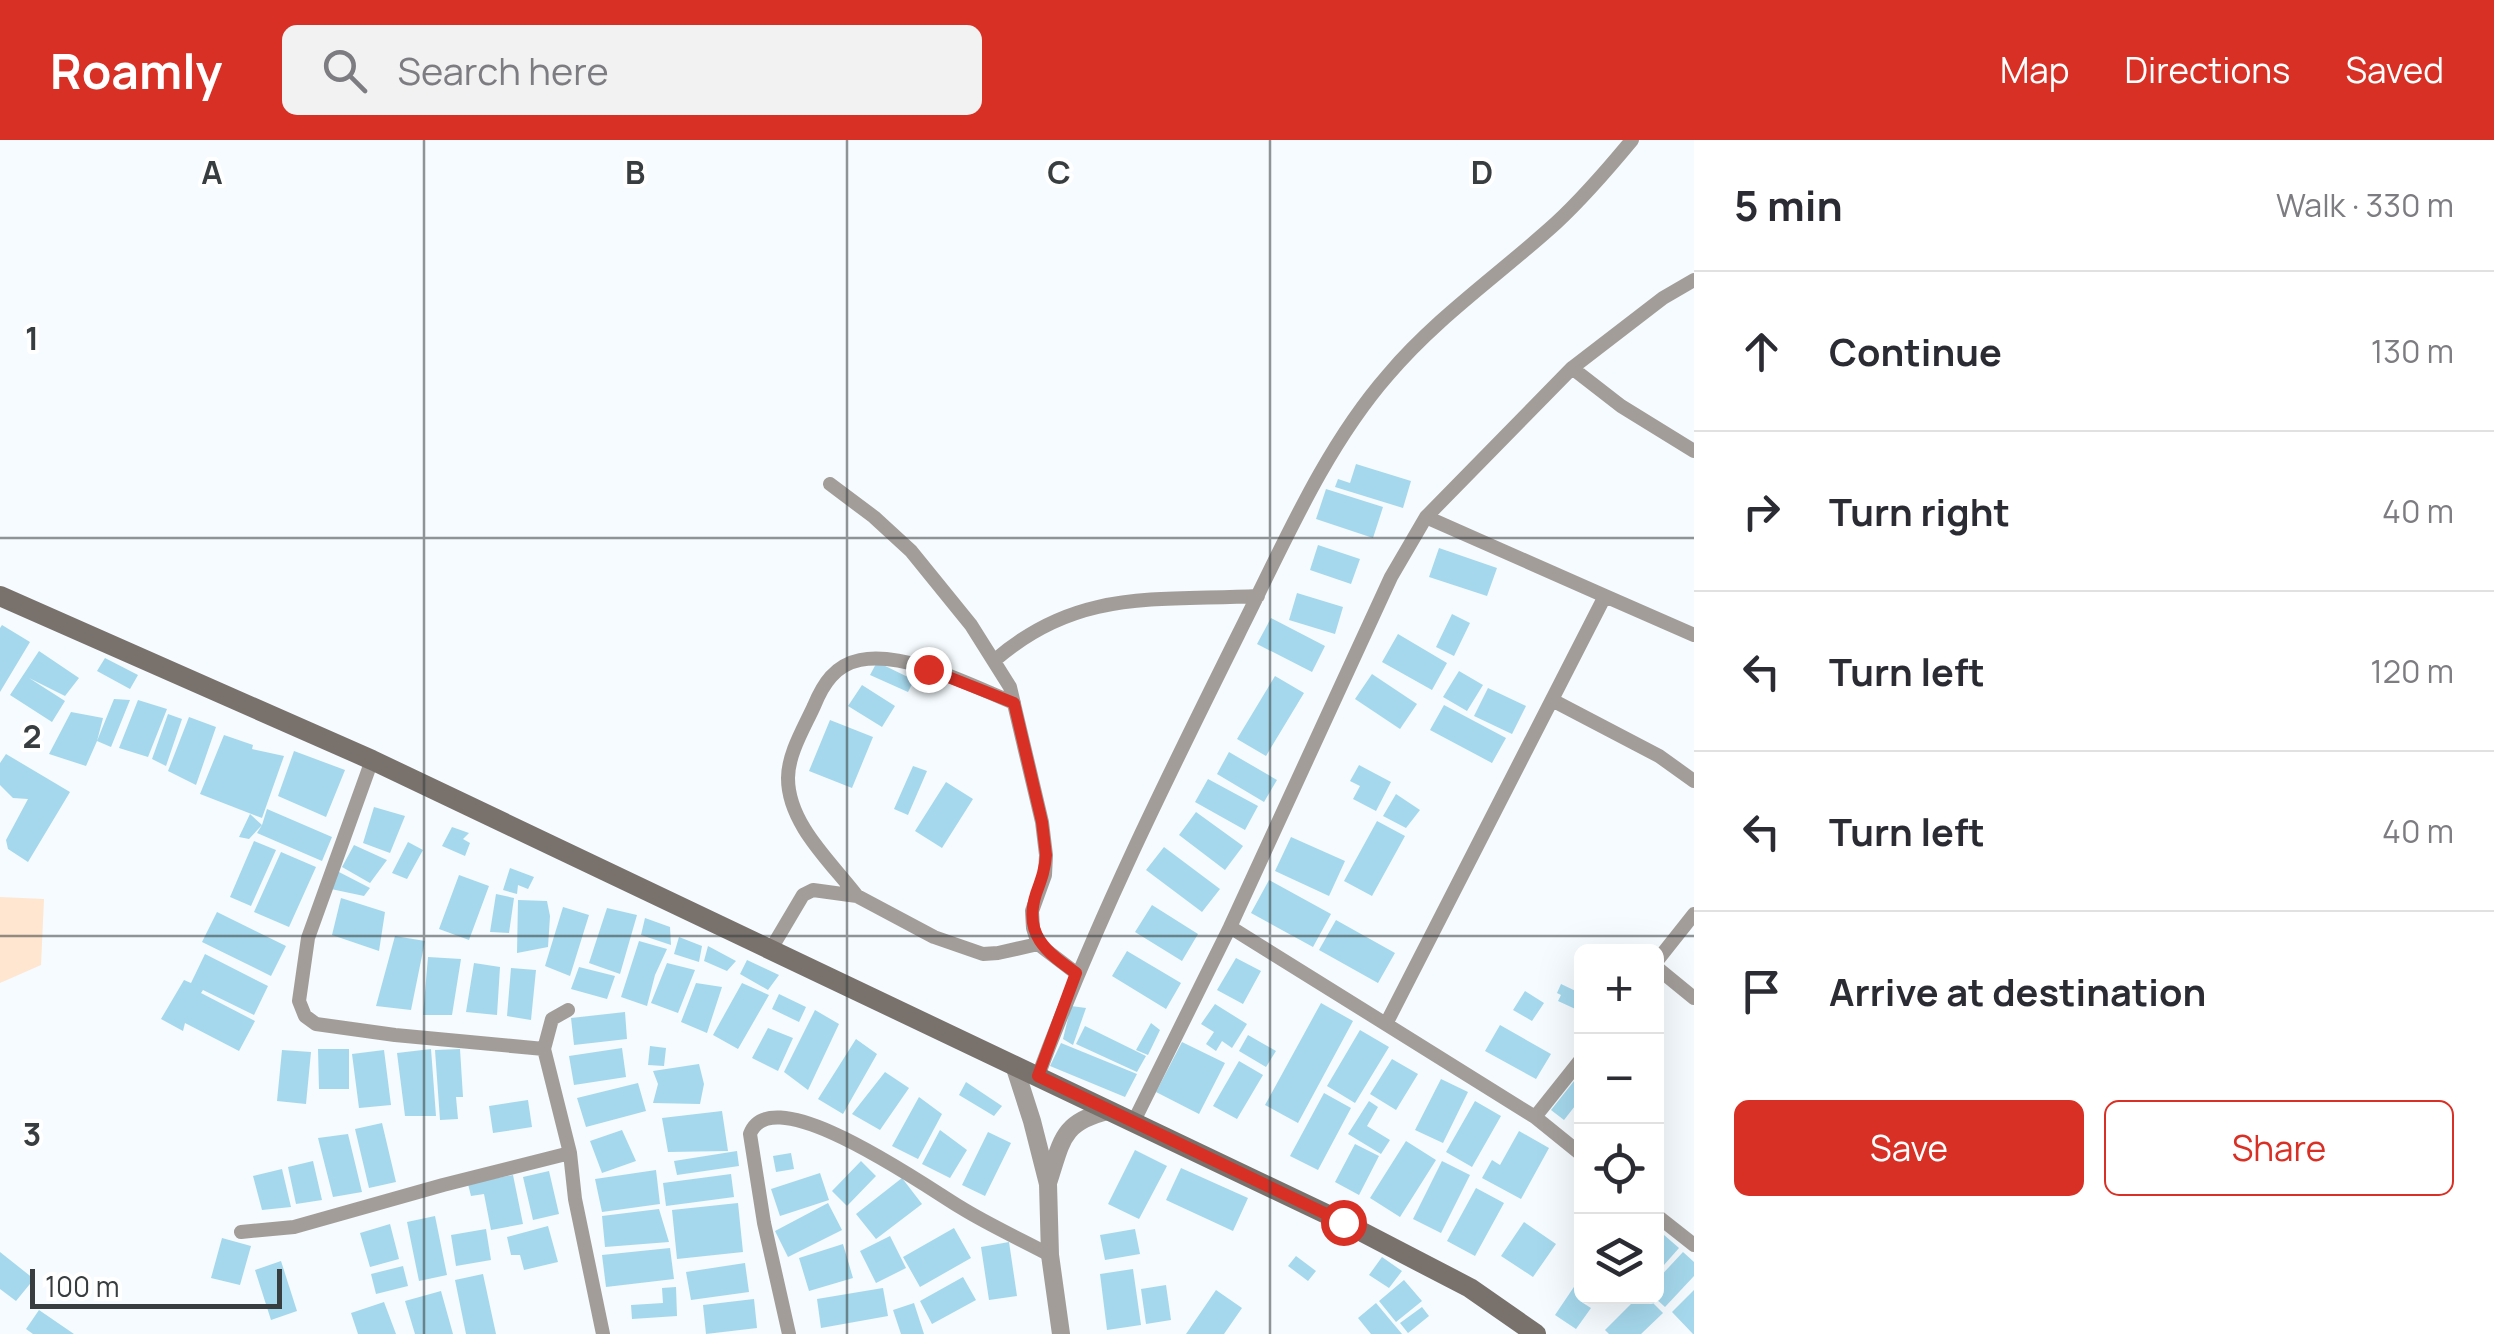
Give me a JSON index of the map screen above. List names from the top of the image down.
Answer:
{
  "scale_bar": "100 m",
  "page": {
    "header": "Roamly",
    "search": "Search here",
    "nav": ["Map", "Directions", "Saved"],
    "heading": ["5 min", "Walk · 330 m"],
    "list": [
      ["Continue", "130 m"],
      ["Turn right", "40 m"],
      ["Turn left", "120 m"],
      ["Turn left", "40 m"],
      "Arrive at destination"
    ],
    "map_buttons": ["+", "−"],
    "buttons": ["Save", "Share"],
    "scale": "100 m"
  },
  "grid": {
    "columns": [
      "A",
      "B",
      "C",
      "D"
    ],
    "rows": ["1", "2", "3"]
  }
}
